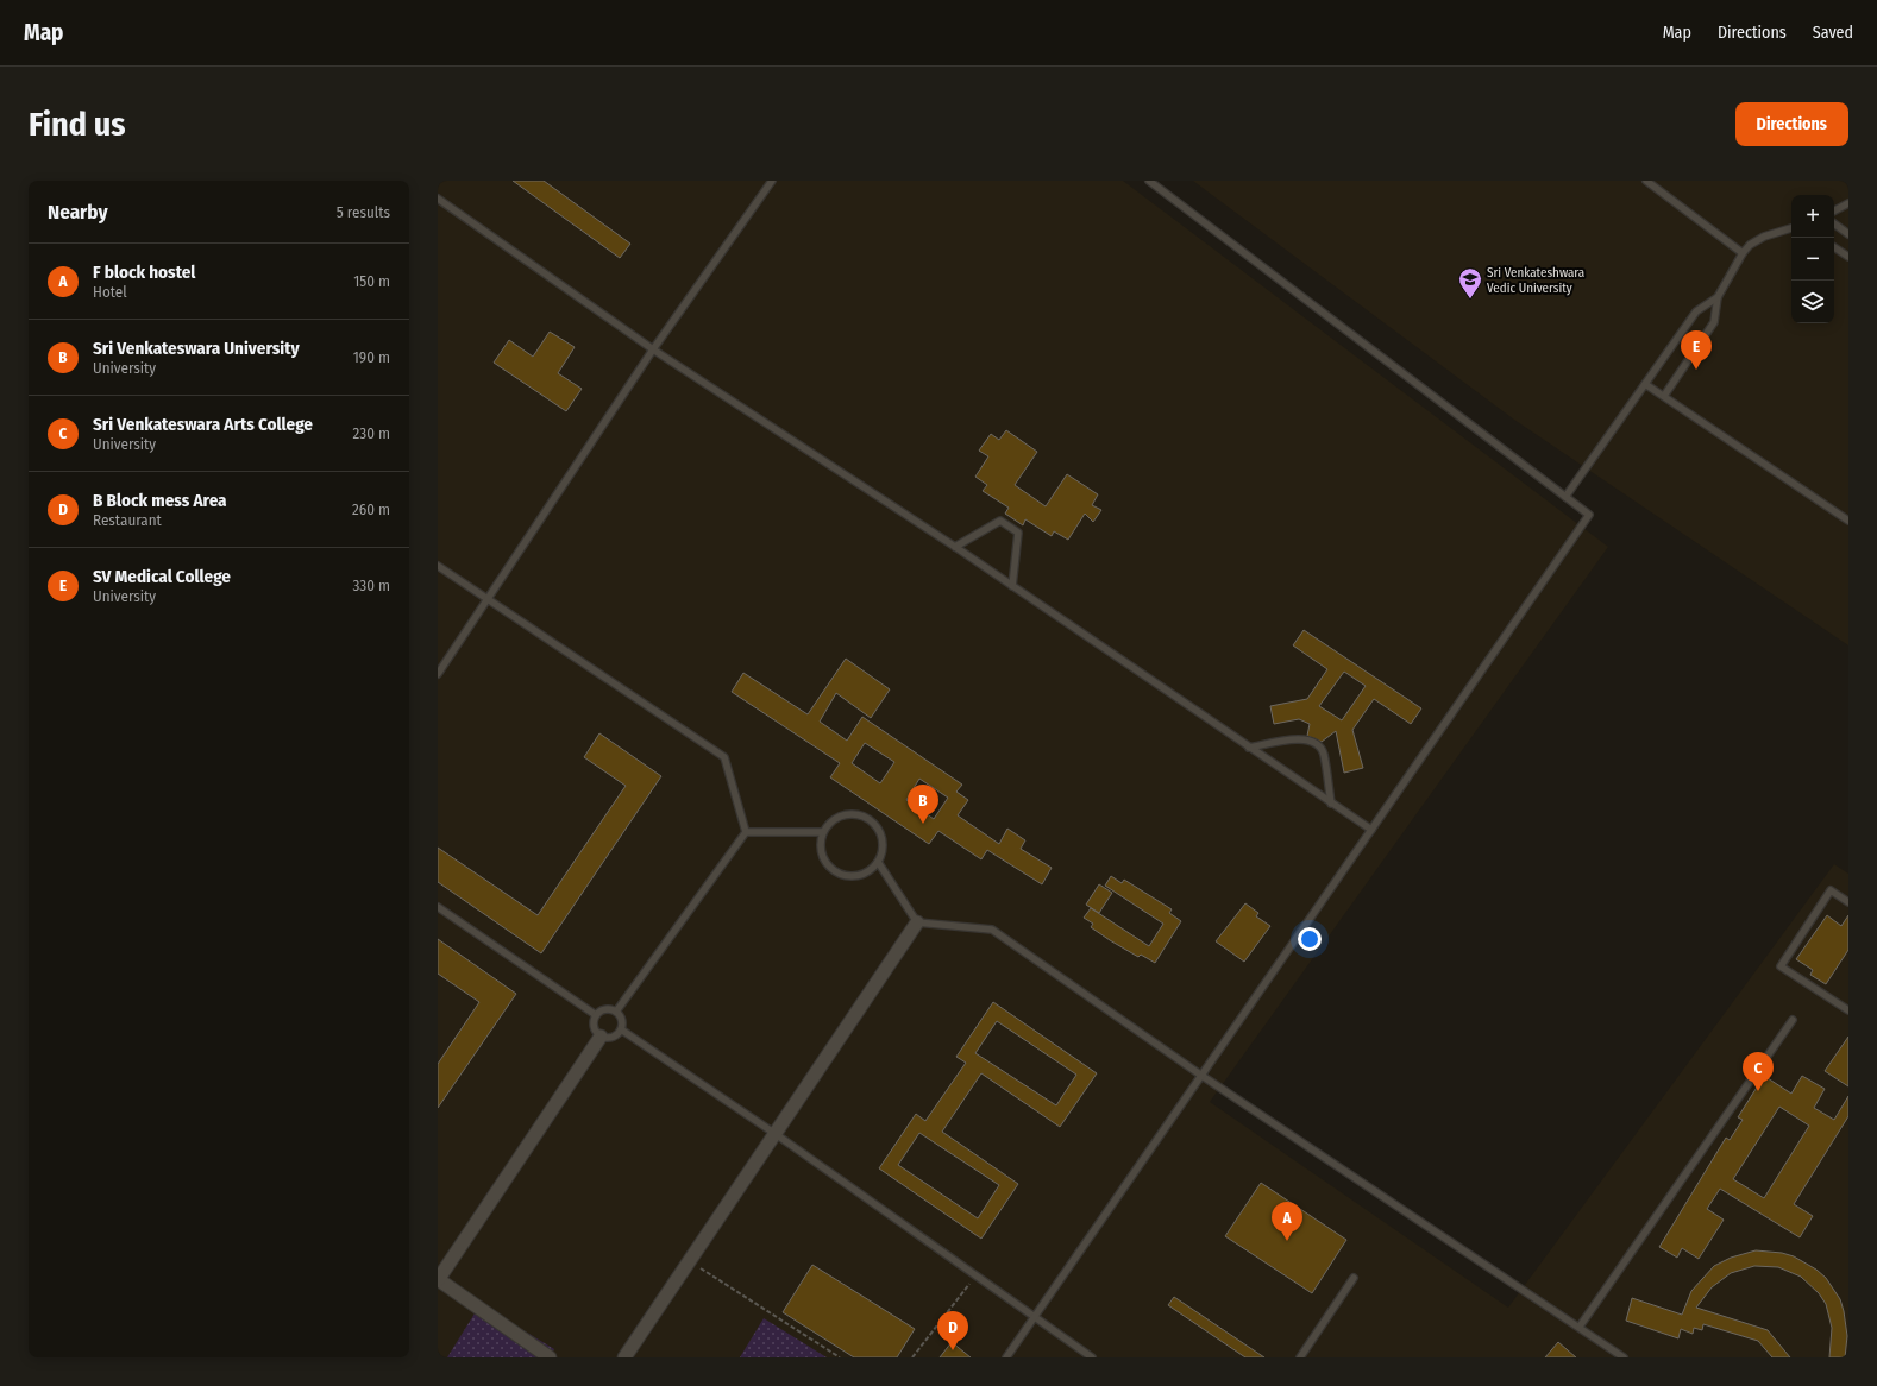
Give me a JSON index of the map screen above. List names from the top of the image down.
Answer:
{
  "places": {
    "school or university": ["Sri Venkateshwara Vedic University"]
  },
  "page": {
    "header": "Map",
    "nav": ["Map", "Directions", "Saved"],
    "buttons": "Directions",
    "title": "Find us",
    "heading": ["Nearby", "5 results"],
    "map_buttons": ["+", "−"],
    "list": [
      {
        "mark": "A",
        "name": "F block hostel",
        "note": "Hotel",
        "value": "150 m"
      },
      {
        "mark": "B",
        "name": "Sri Venkateswara University",
        "note": "University",
        "value": "190 m"
      },
      {
        "mark": "C",
        "name": "Sri Venkateswara Arts College",
        "note": "University",
        "value": "230 m"
      },
      {
        "mark": "D",
        "name": "B Block mess Area",
        "note": "Restaurant",
        "value": "260 m"
      },
      {
        "mark": "E",
        "name": "SV Medical College",
        "note": "University",
        "value": "330 m"
      }
    ],
    "pins": [
      "E",
      "B",
      "C",
      "A",
      "D"
    ]
  }
}
